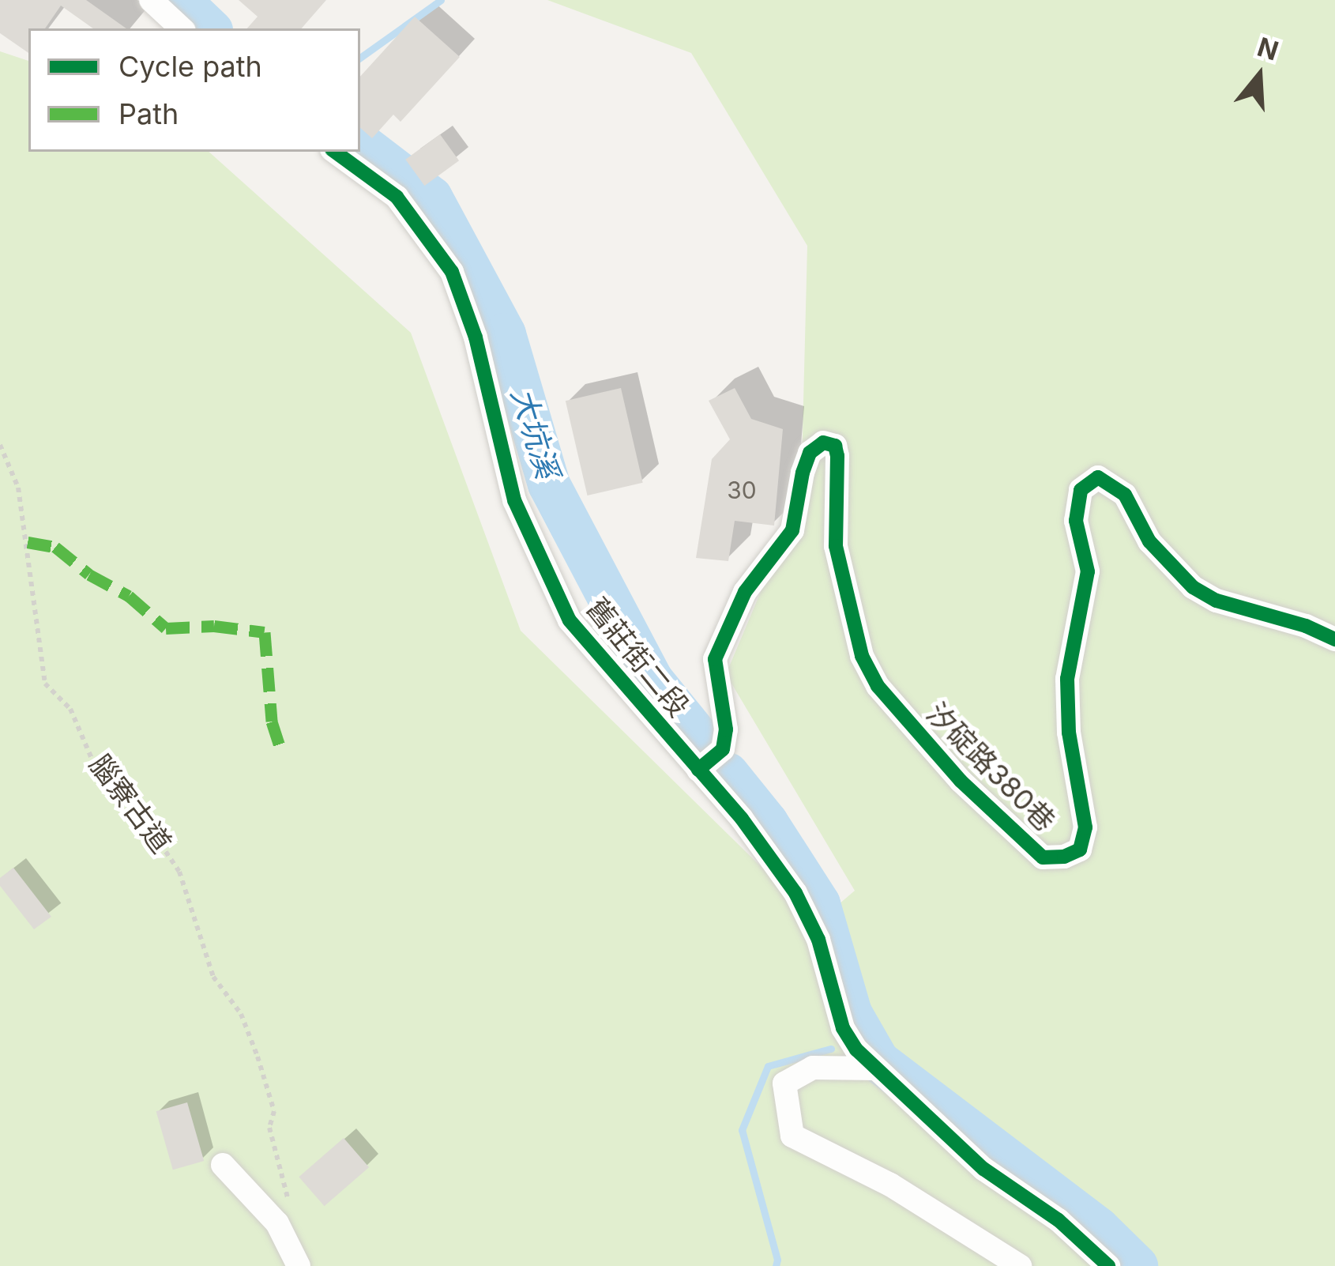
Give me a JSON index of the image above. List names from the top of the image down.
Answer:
{
  "streets": {
    "street": ["舊莊街二段", "汐碇路380巷"],
    "path": ["腦寮古道"]
  },
  "crossings": [
    ["舊莊街二段", "汐碇路380巷"]
  ],
  "water": ["大坑溪"],
  "house_numbers": ["30"],
  "legend": ["Cycle path", "Path"],
  "north": "top"
}
